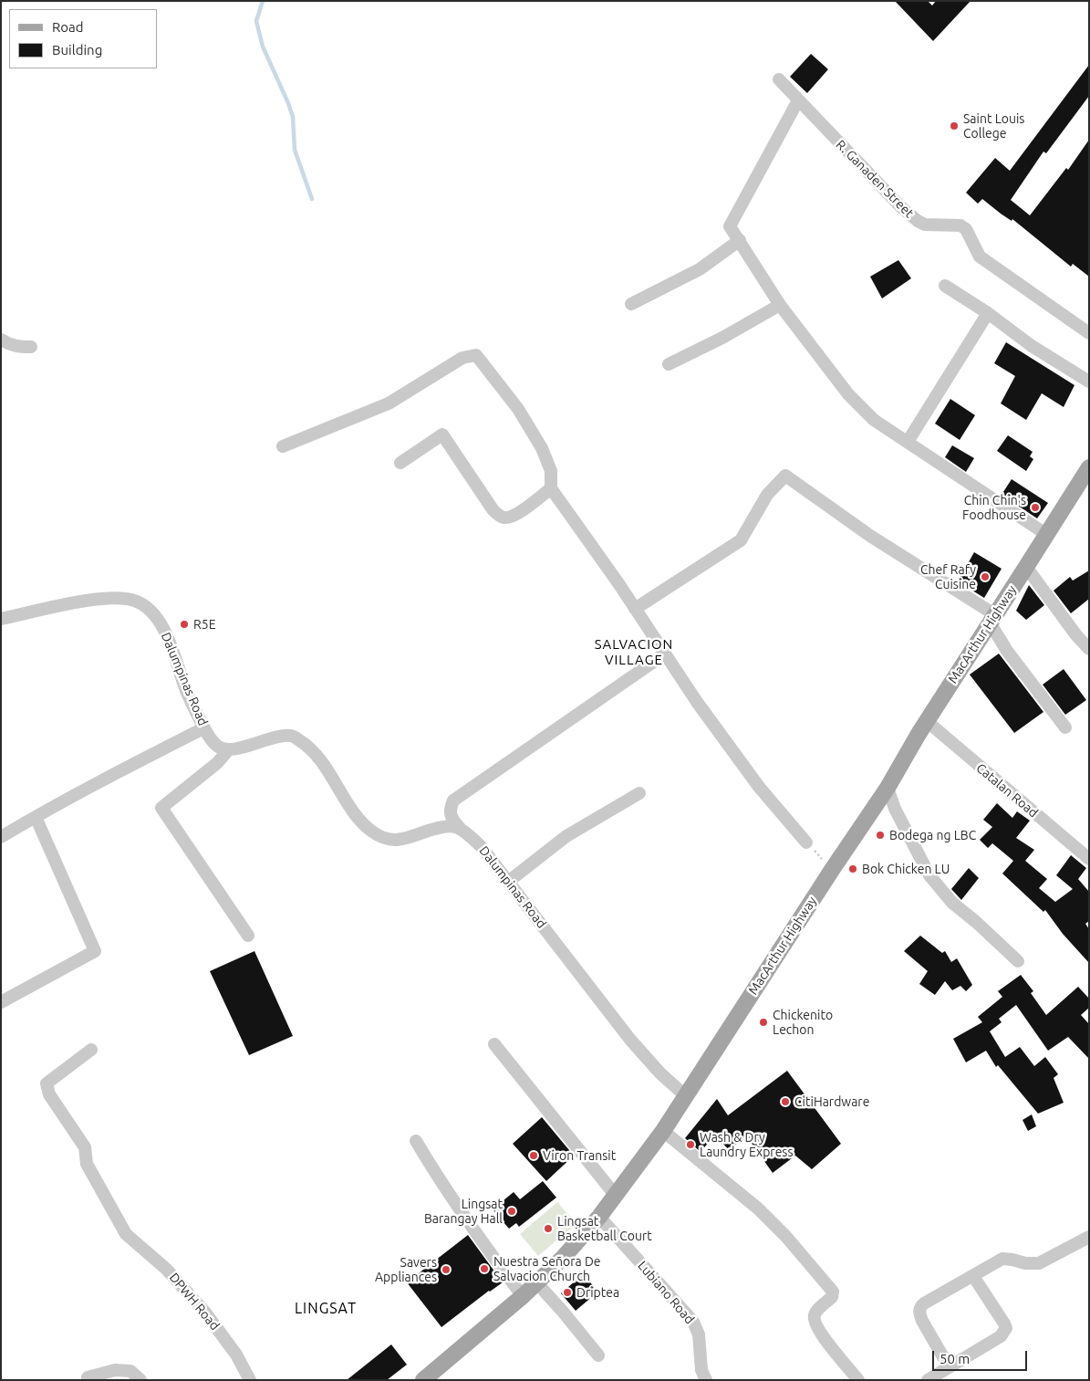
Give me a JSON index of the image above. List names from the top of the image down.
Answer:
{
  "streets": {
    "main road": ["MacArthur Highway"],
    "street": [
      "R. Ganaden Street",
      "Dalumpinas Road",
      "Catalan Road",
      "Lubiano Road",
      "DPWH Road"
    ]
  },
  "crossings": [
    ["MacArthur Highway", "Dalumpinas Road"],
    ["MacArthur Highway", "Catalan Road"],
    ["MacArthur Highway", "Lubiano Road"]
  ],
  "districts": ["SALVACION VILLAGE", "LINGSAT"],
  "places": [
    "Saint Louis College",
    "Chin Chin's Foodhouse",
    "Chef Rafy Cuisine",
    "R5E",
    "Bodega ng LBC",
    "Bok Chicken LU",
    "Chickenito Lechon",
    "CitiHardware",
    "Wash & Dry Laundry Express",
    "Viron Transit",
    "Lingsat Barangay Hall",
    "Lingsat Basketball Court",
    "Nuestra Señora De Salvacion Church",
    "Savers Appliances",
    "Driptea"
  ],
  "legend": ["Road", "Building"],
  "scale_bar": "50 m"
}
